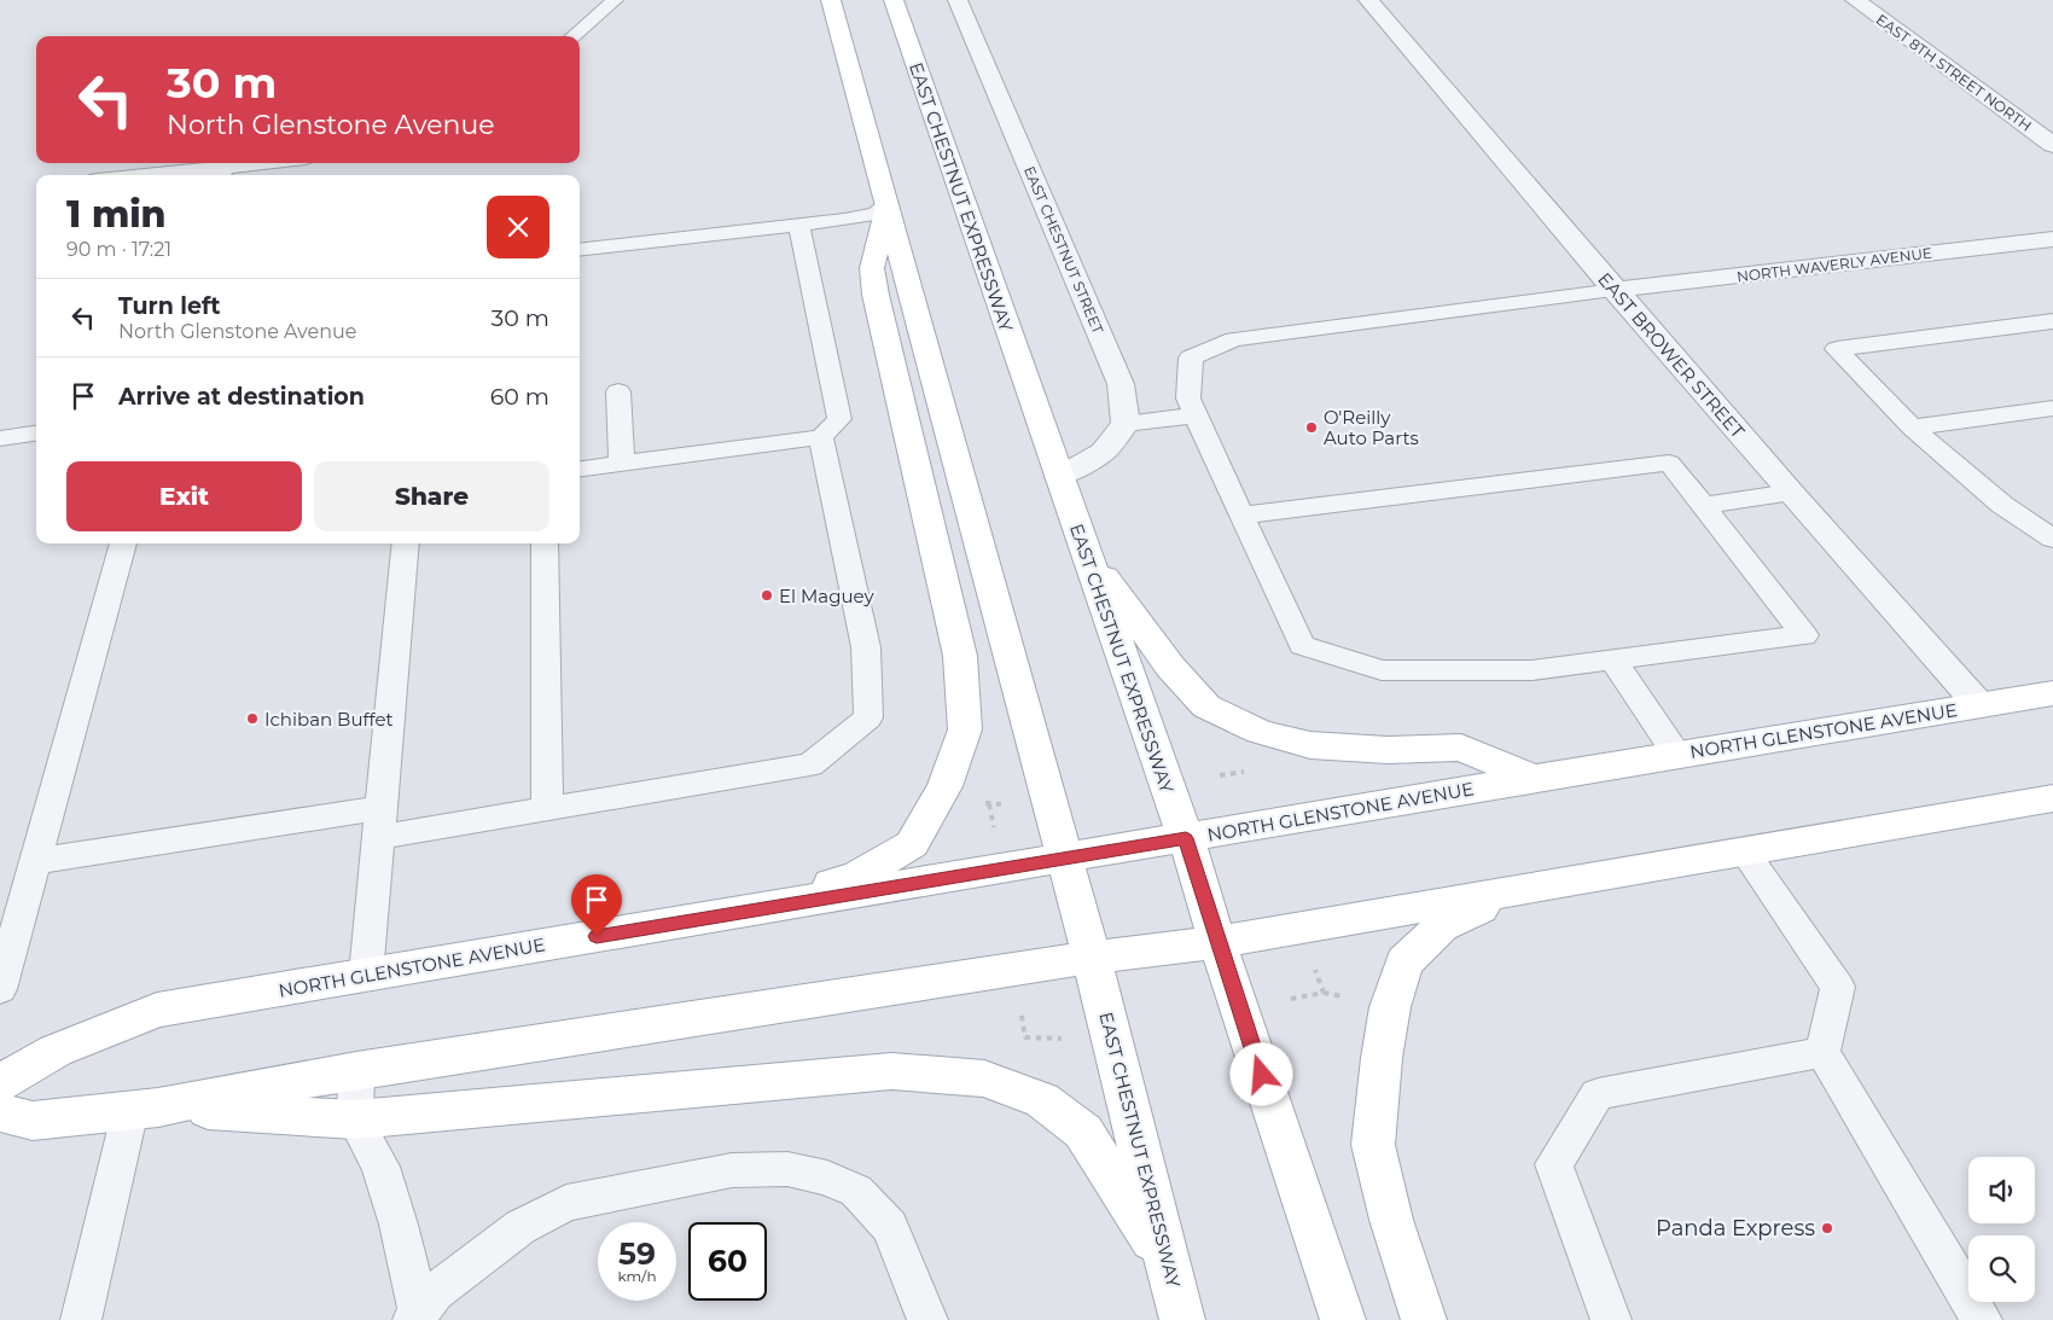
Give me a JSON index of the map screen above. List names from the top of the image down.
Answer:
{
  "streets": {
    "main road": ["EAST CHESTNUT EXPRESSWAY", "NORTH GLENSTONE AVENUE"],
    "street": [
      "EAST 8TH STREET NORTH",
      "EAST CHESTNUT STREET",
      "NORTH WAVERLY AVENUE",
      "EAST BROWER STREET"
    ]
  },
  "crossings": [
    ["EAST CHESTNUT EXPRESSWAY", "NORTH GLENSTONE AVENUE"],
    ["NORTH WAVERLY AVENUE", "EAST BROWER STREET"],
    ["EAST BROWER STREET", "NORTH GLENSTONE AVENUE"]
  ],
  "places": [
    "O'Reilly Auto Parts",
    "El Maguey",
    "Ichiban Buffet",
    "Panda Express"
  ],
  "page": {
    "turn": ["30 m", "North Glenstone Avenue"],
    "heading": ["1 min", "90 m · 17:21"],
    "list": [
      {
        "name": "Turn left",
        "note": "North Glenstone Avenue",
        "value": "30 m"
      },
      {
        "name": "Arrive at destination",
        "value": "60 m"
      }
    ],
    "buttons": ["Exit", "Share"],
    "speed": "59 km/h",
    "limit": "60"
  }
}
